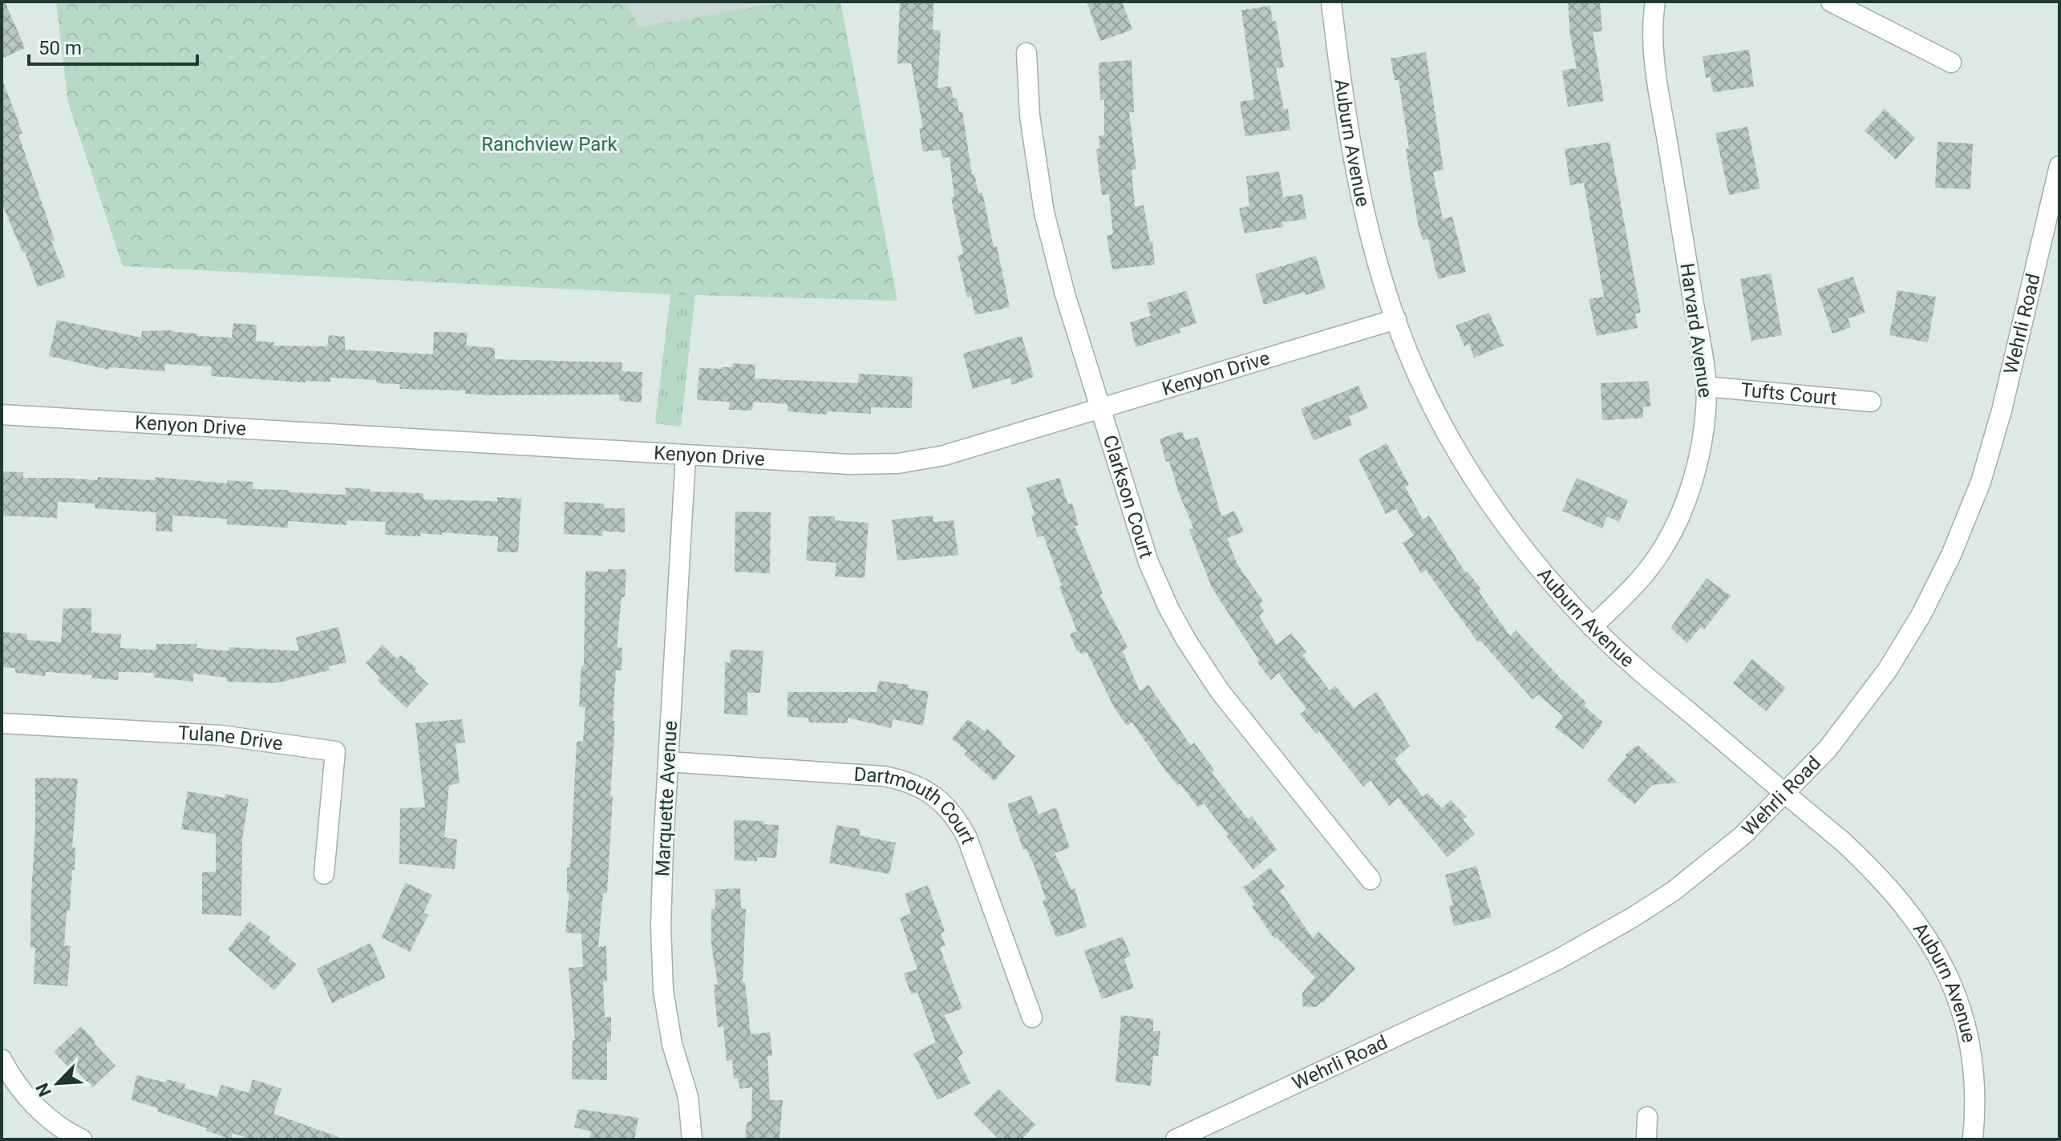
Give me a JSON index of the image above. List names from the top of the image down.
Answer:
{
  "streets": {
    "street": [
      "Auburn Avenue",
      "Wehrli Road",
      "Harvard Avenue",
      "Kenyon Drive",
      "Tufts Court",
      "Clarkson Court",
      "Tulane Drive",
      "Marquette Avenue",
      "Dartmouth Court"
    ]
  },
  "crossings": [
    ["Auburn Avenue", "Wehrli Road"],
    ["Auburn Avenue", "Harvard Avenue"],
    ["Auburn Avenue", "Kenyon Drive"],
    ["Harvard Avenue", "Tufts Court"],
    ["Kenyon Drive", "Clarkson Court"],
    ["Kenyon Drive", "Marquette Avenue"],
    ["Marquette Avenue", "Dartmouth Court"]
  ],
  "parks": ["Ranchview Park"],
  "scale_bar": "50 m",
  "north": "bottom left"
}
